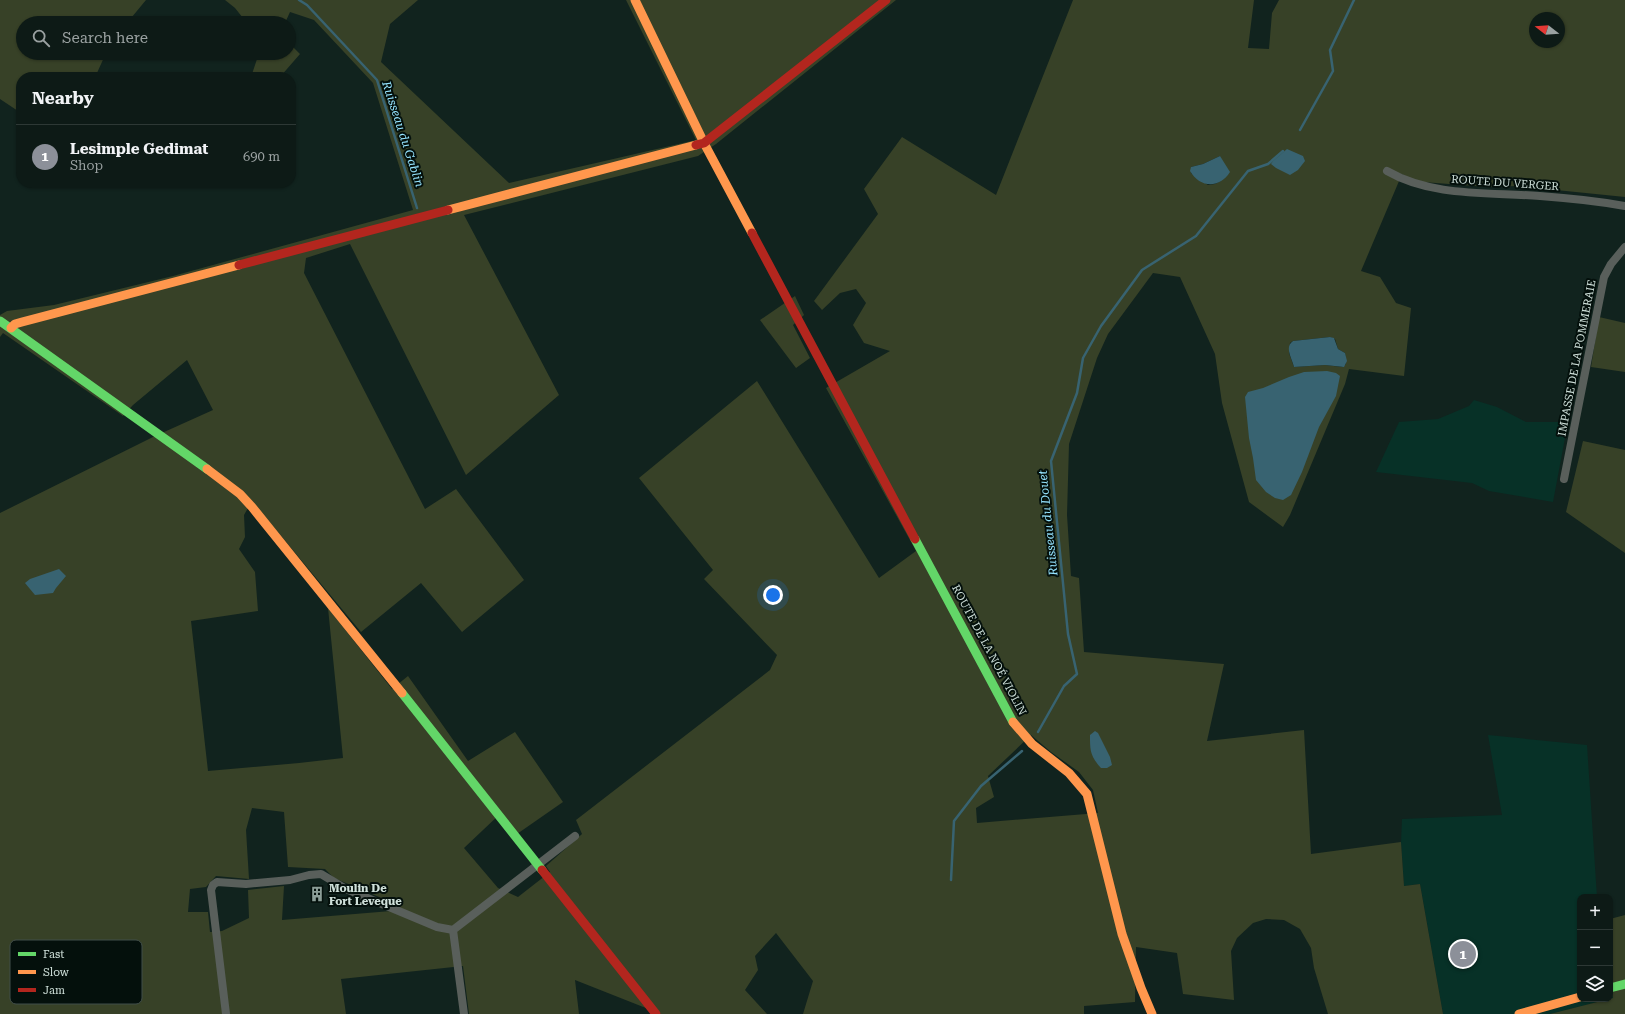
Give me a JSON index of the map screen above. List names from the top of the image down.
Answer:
{
  "streets": {
    "street": ["ROUTE DU VERGER", "IMPASSE DE LA POMMERAIE", "ROUTE DE LA NOÉ VIOLIN"]
  },
  "water": ["Ruisseau du Gablin", "Ruisseau du Douet"],
  "places": {
    "building": ["Moulin De Fort Leveque"]
  },
  "legend": ["Fast", "Slow", "Jam"],
  "north": "left",
  "page": {
    "search": "Search here",
    "heading": "Nearby",
    "list": [
      {
        "mark": "1",
        "name": "Lesimple Gedimat",
        "note": "Shop",
        "value": "690 m"
      }
    ],
    "map_buttons": ["+", "−"],
    "pins": "1"
  }
}
